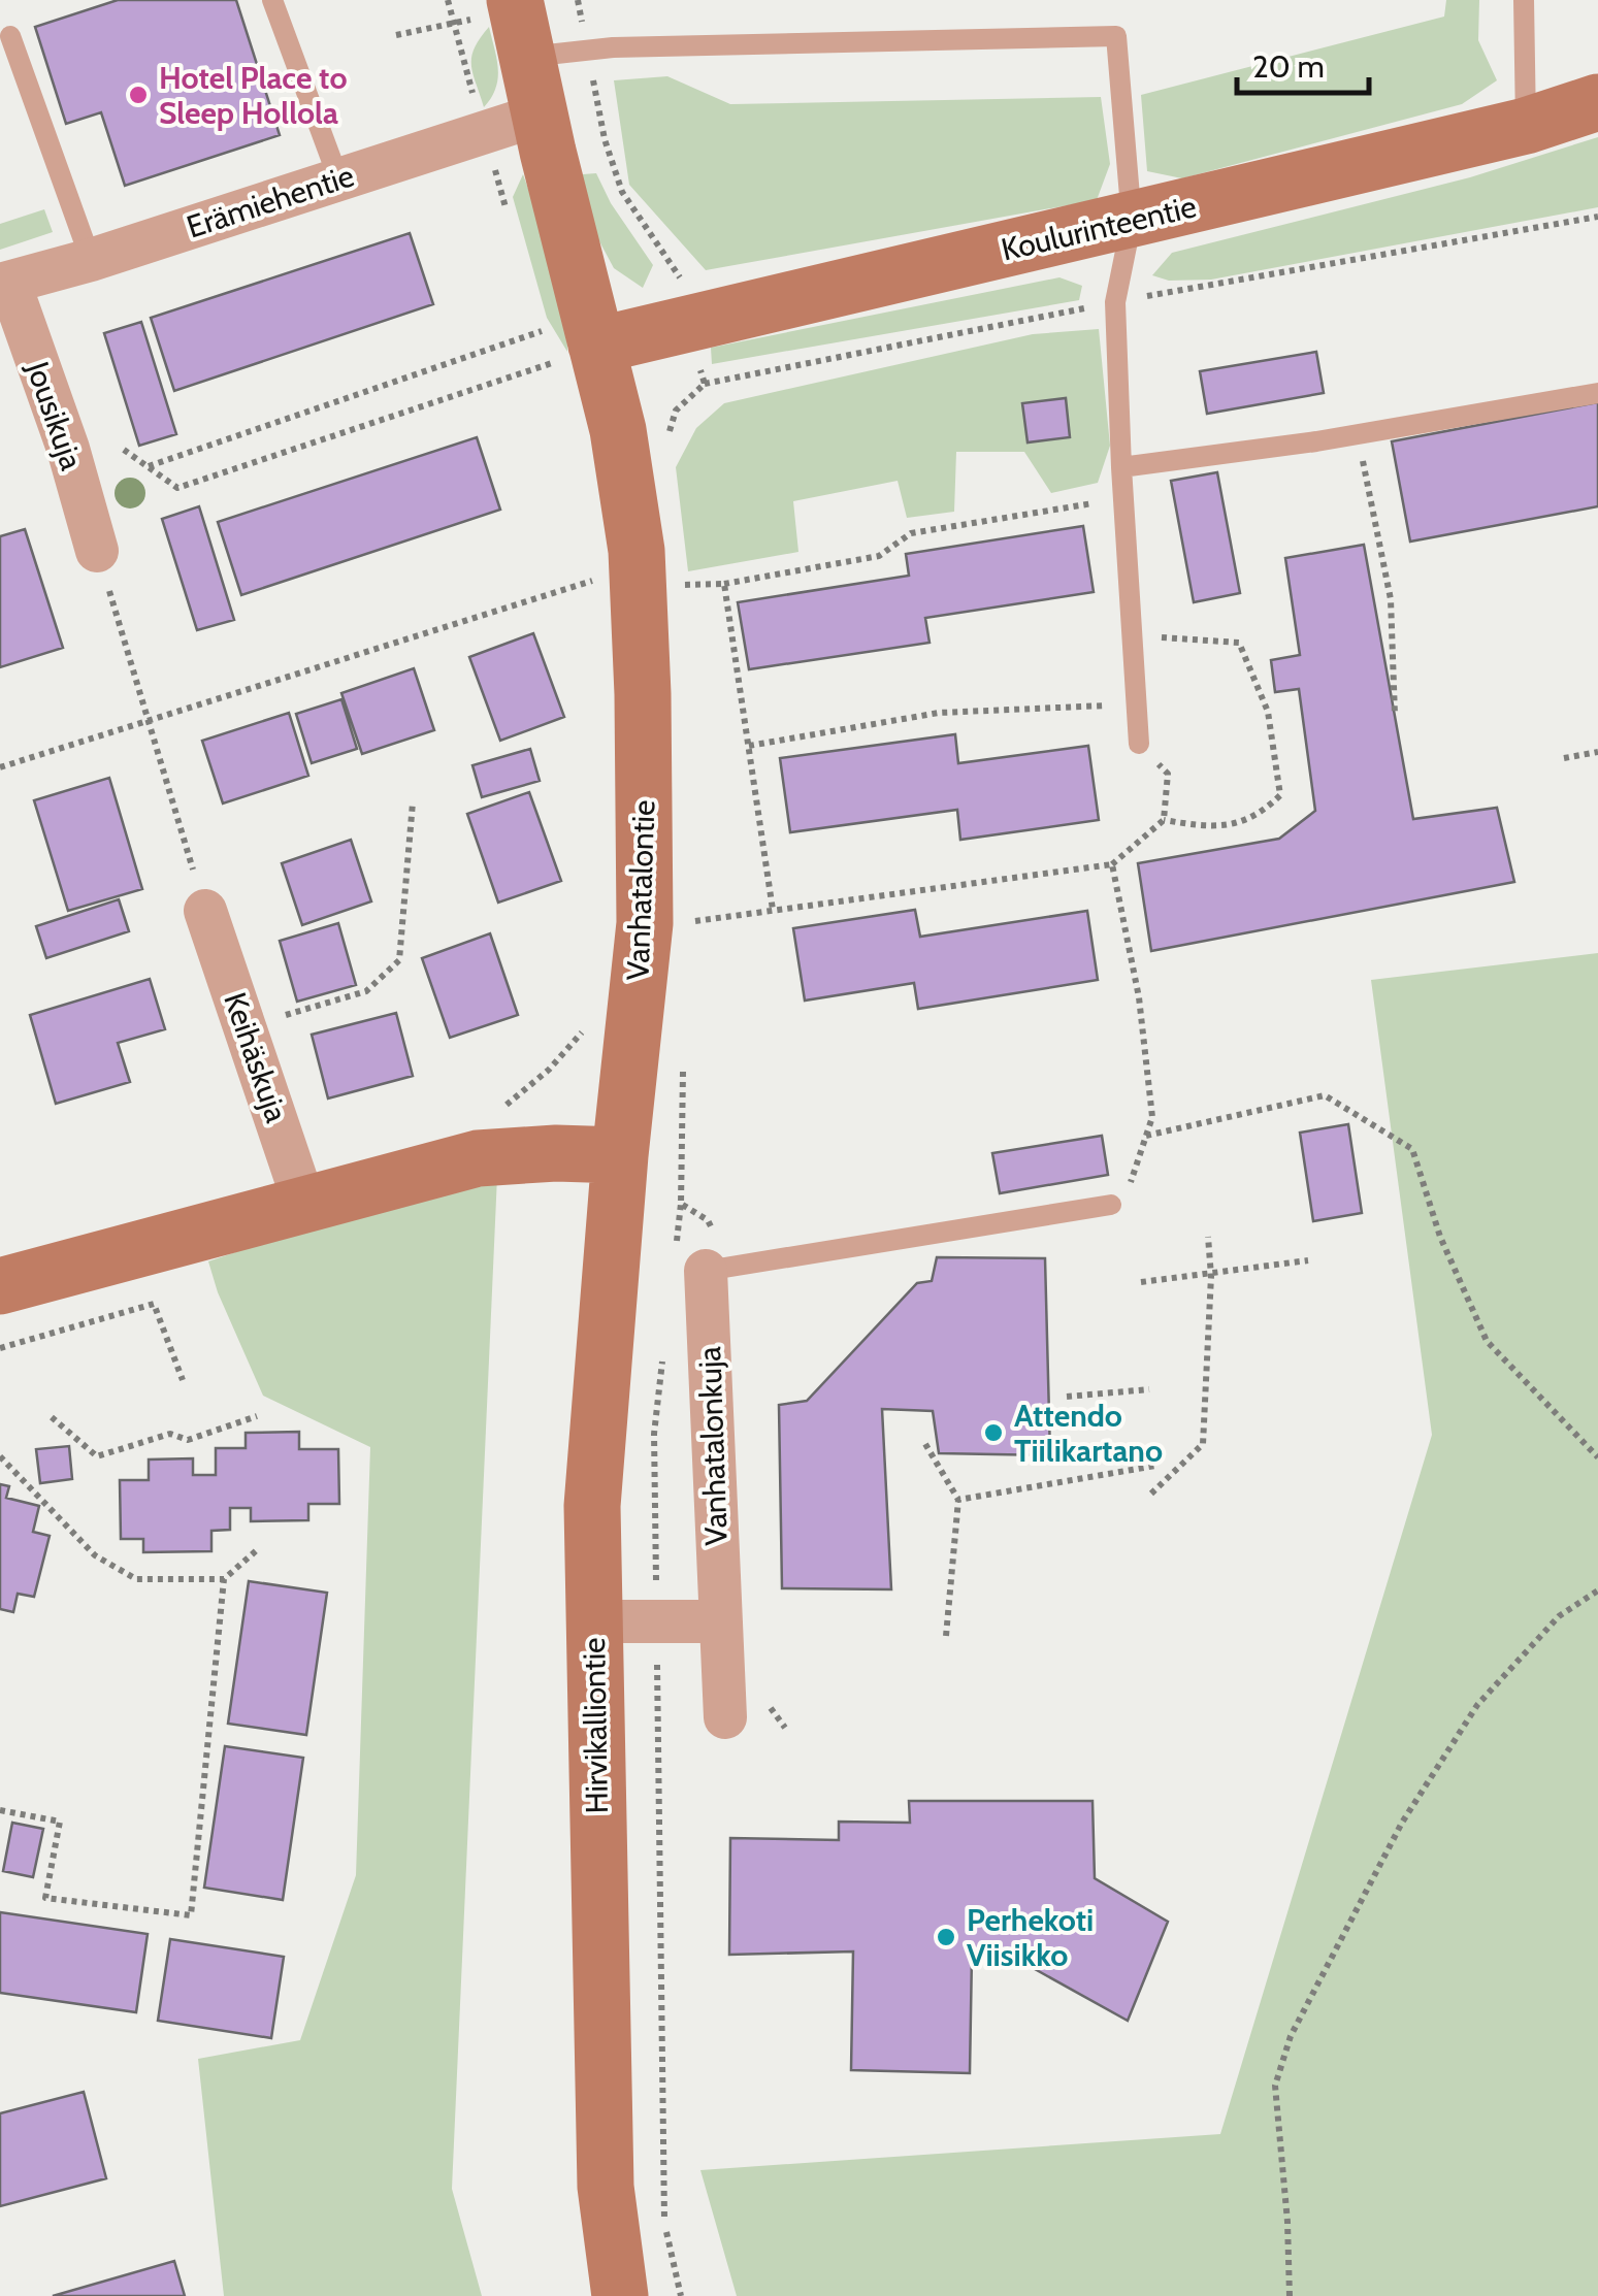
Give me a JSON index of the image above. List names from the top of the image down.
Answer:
{
  "streets": {
    "street": [
      "Erämiehentie",
      "Koulurinteentie",
      "Jousikuja",
      "Vanhatalontie",
      "Keihäskuja",
      "Vanhatalonkuja",
      "Hirvikalliontie"
    ]
  },
  "crossings": [
    ["Erämiehentie", "Jousikuja"],
    ["Erämiehentie", "Vanhatalontie"],
    ["Koulurinteentie", "Vanhatalontie"],
    ["Vanhatalontie", "Hirvikalliontie"]
  ],
  "places": ["Hotel Place to Sleep Hollola", "Attendo Tiilikartano", "Perhekoti Viisikko"],
  "scale_bar": "20 m"
}
